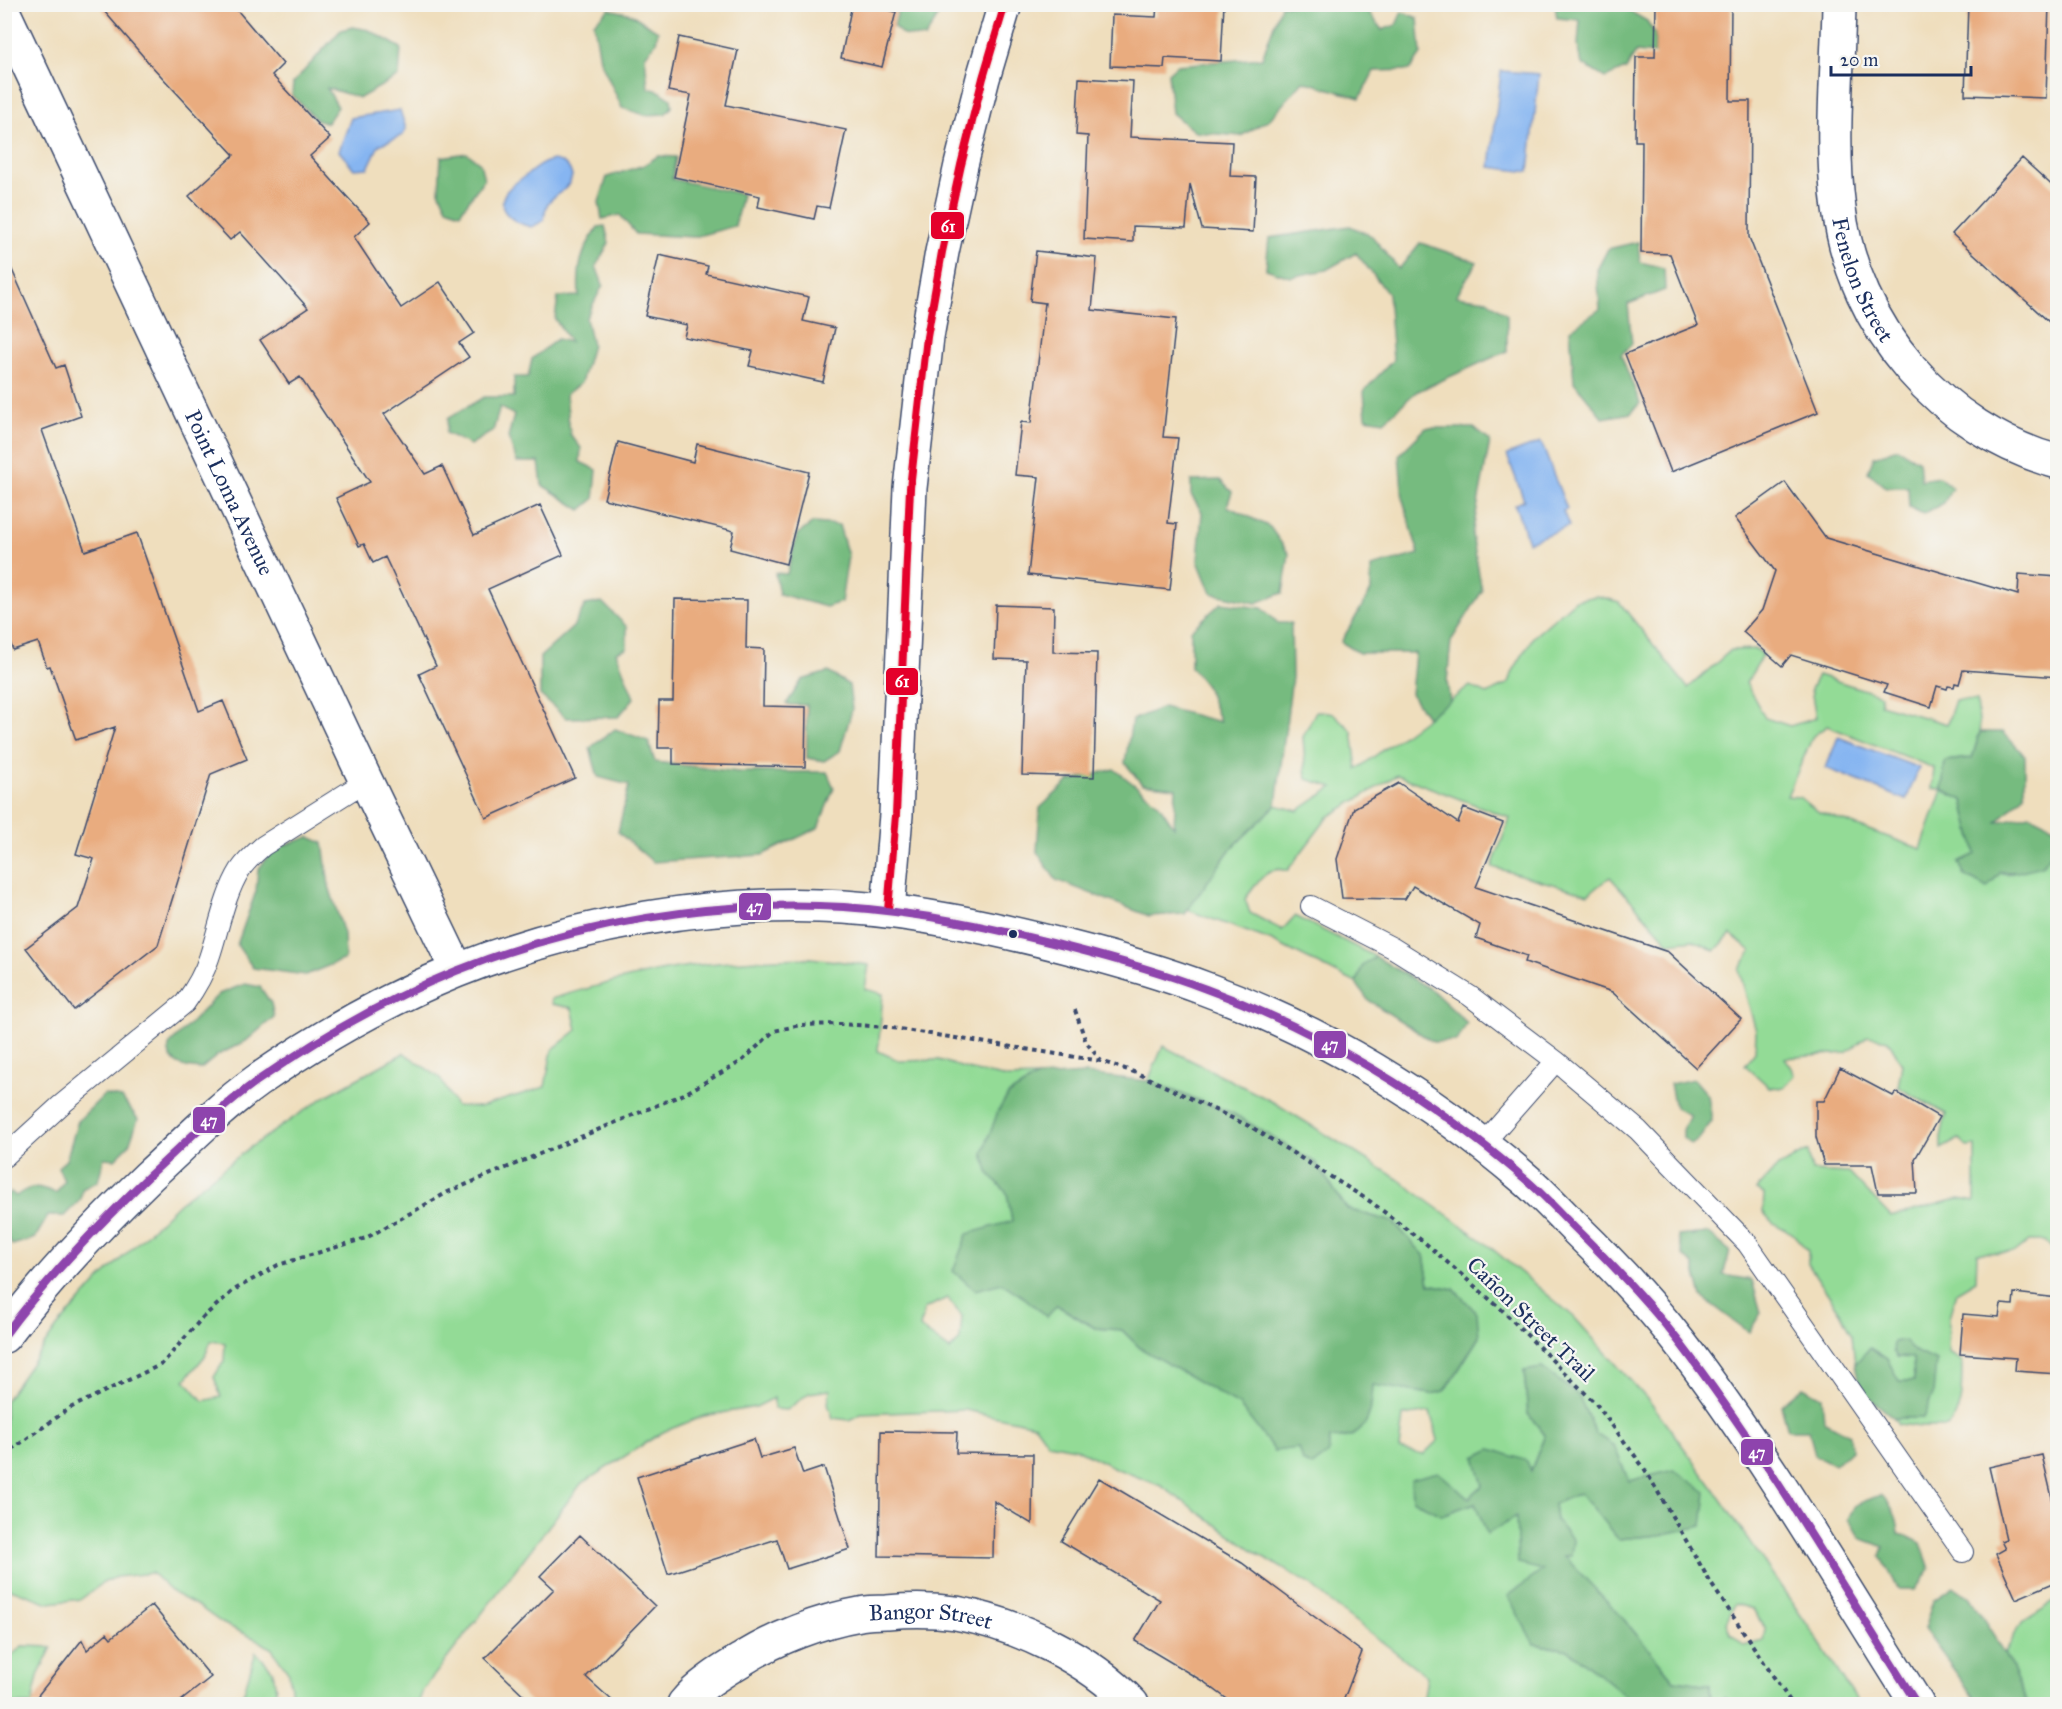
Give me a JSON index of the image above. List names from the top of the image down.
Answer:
{
  "streets": {
    "street": ["Fenelon Street", "Point Loma Avenue", "Bangor Street"],
    "path": ["Cañon Street Trail"]
  },
  "lines": ["transit line 61", "transit line 47"],
  "scale_bar": "20 m"
}
